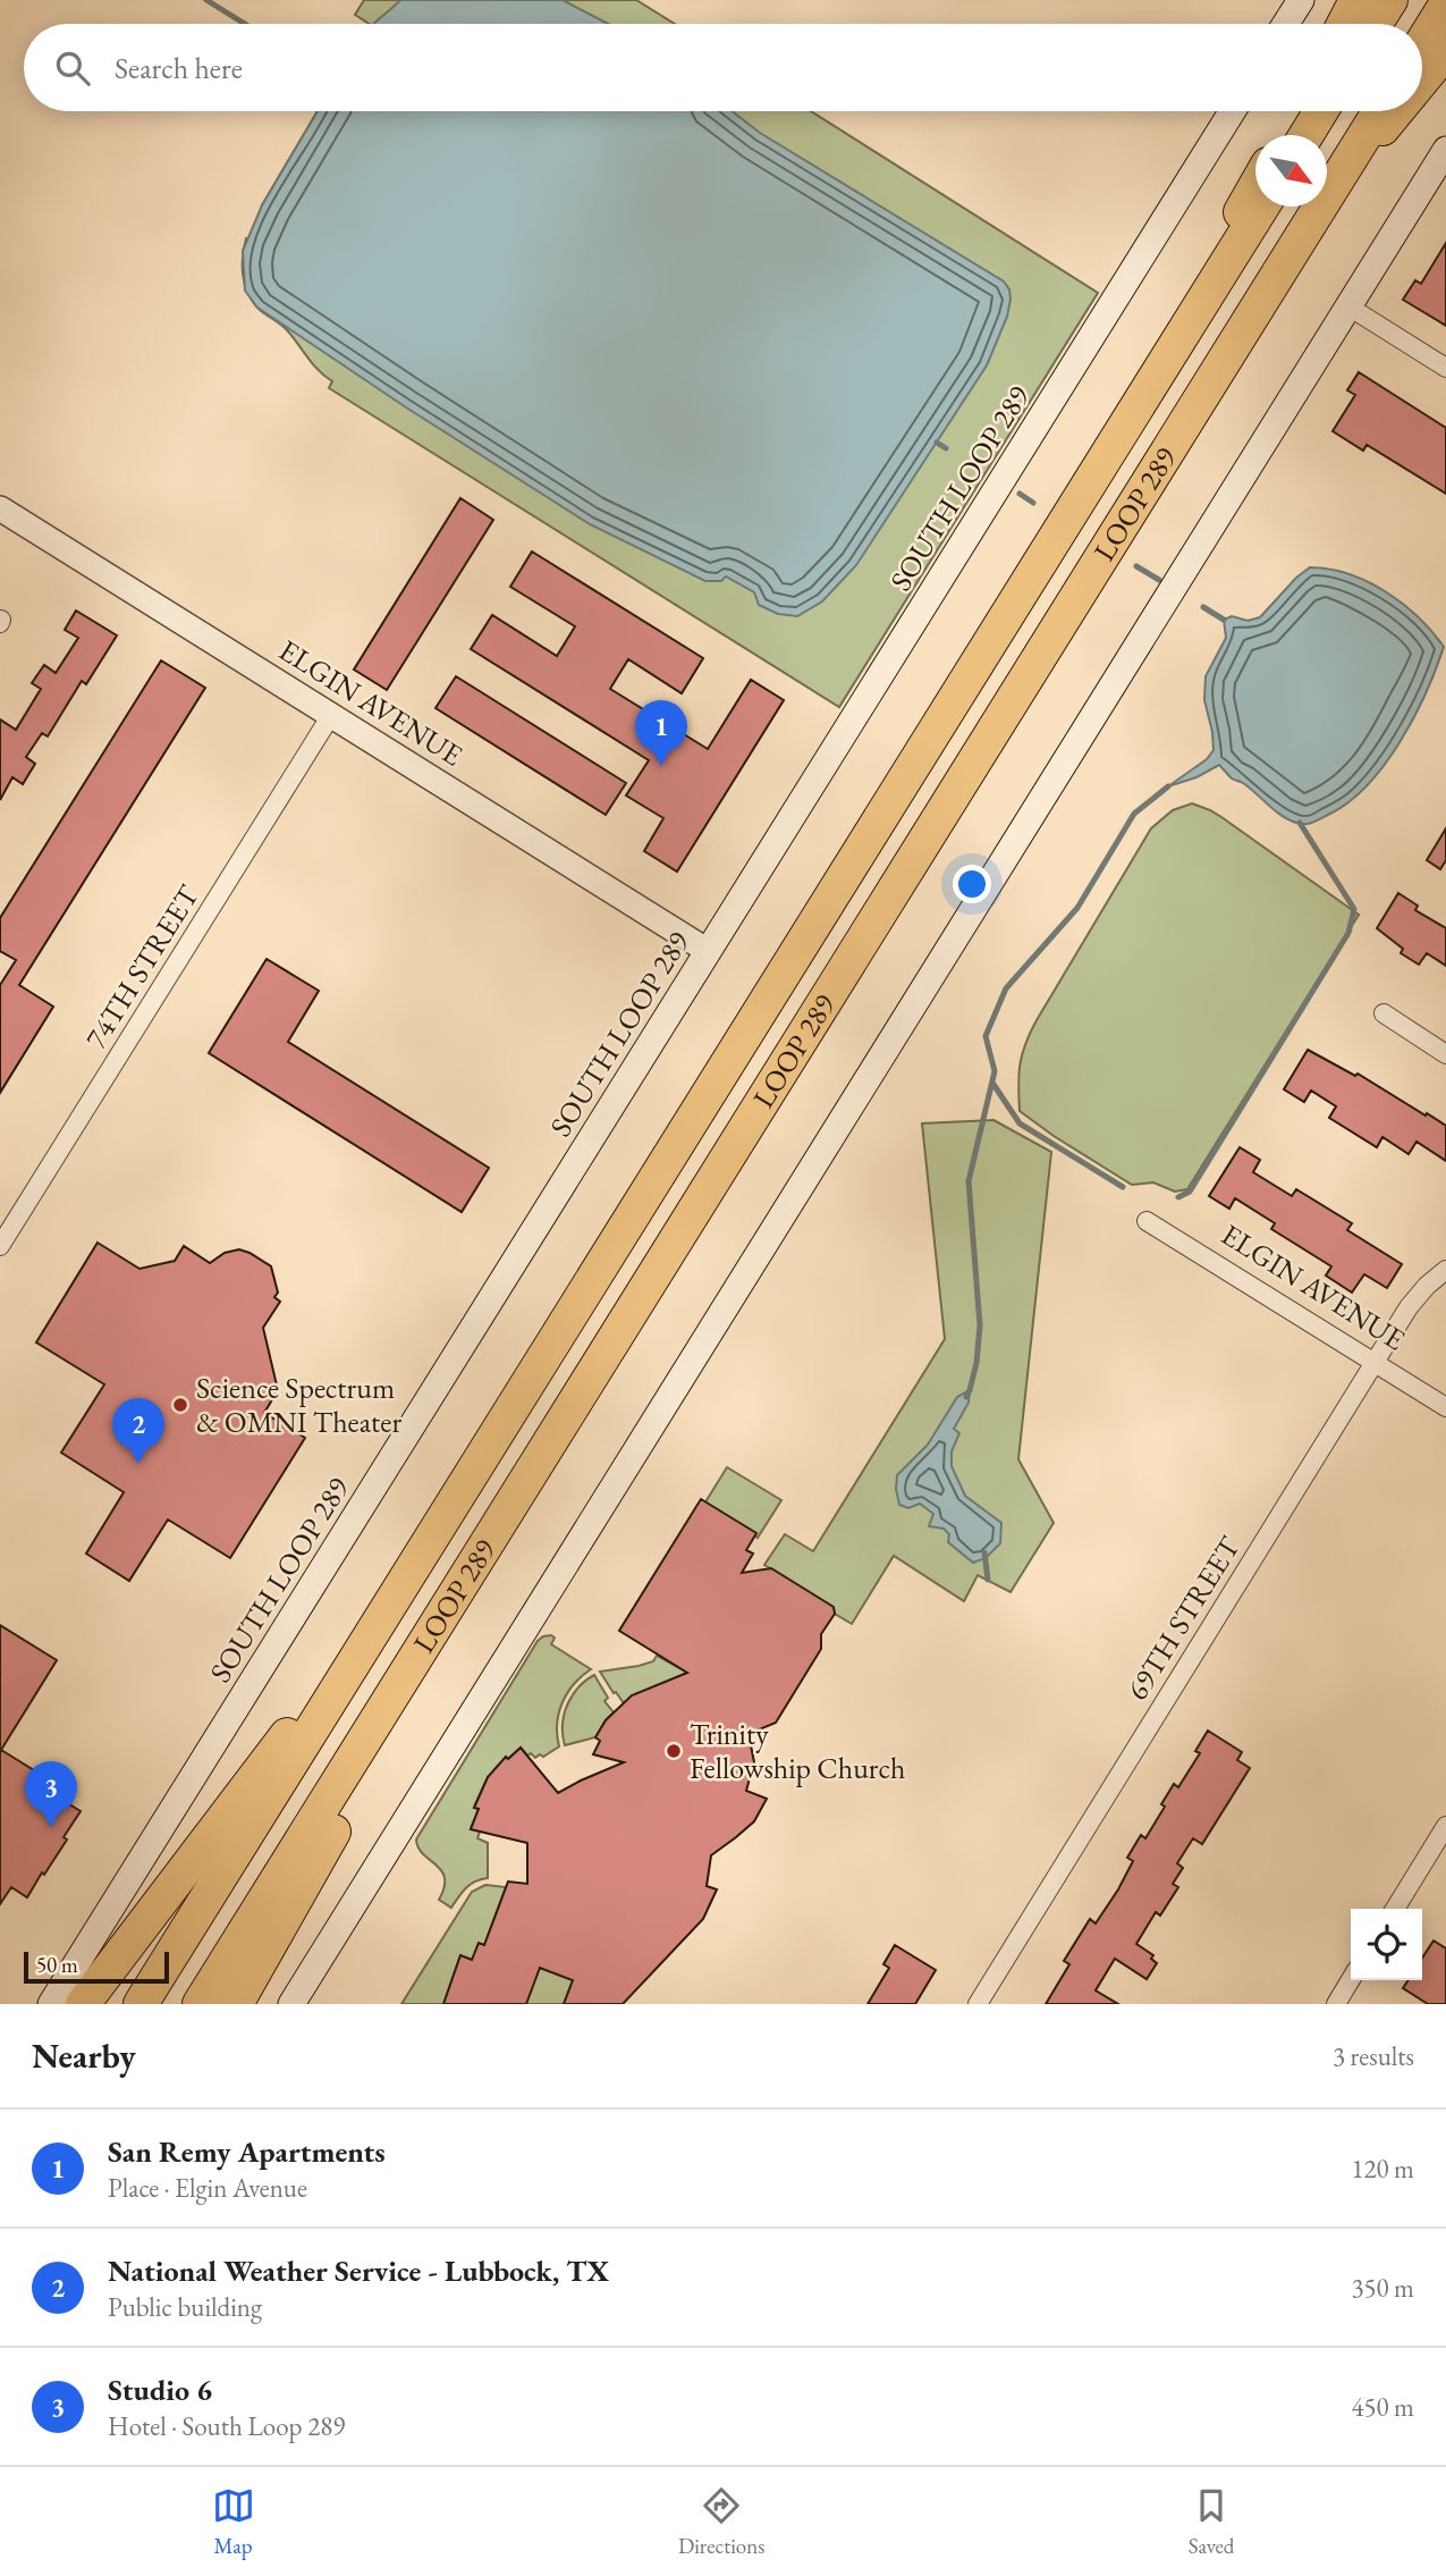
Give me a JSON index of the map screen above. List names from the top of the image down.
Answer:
{
  "streets": {
    "highway": ["LOOP 289"],
    "main road": ["SOUTH LOOP 289"],
    "street": ["ELGIN AVENUE", "74TH STREET", "69TH STREET"]
  },
  "crossings": [
    ["SOUTH LOOP 289", "ELGIN AVENUE"],
    ["ELGIN AVENUE", "74TH STREET"],
    ["ELGIN AVENUE", "69TH STREET"]
  ],
  "places": ["Science Spectrum & OMNI Theater", "Trinity Fellowship Church"],
  "scale_bar": "50 m",
  "north": "bottom right",
  "page": {
    "search": "Search here",
    "pins": ["1", "2", "3"],
    "scale": "50 m",
    "heading": ["Nearby", "3 results"],
    "list": [
      {
        "mark": "1",
        "name": "San Remy Apartments",
        "note": "Place · Elgin Avenue",
        "value": "120 m"
      },
      {
        "mark": "2",
        "name": "National Weather Service - Lubbock, TX",
        "note": "Public building",
        "value": "350 m"
      },
      {
        "mark": "3",
        "name": "Studio 6",
        "note": "Hotel · South Loop 289",
        "value": "450 m"
      }
    ],
    "nav": ["Map", "Directions", "Saved"]
  }
}
